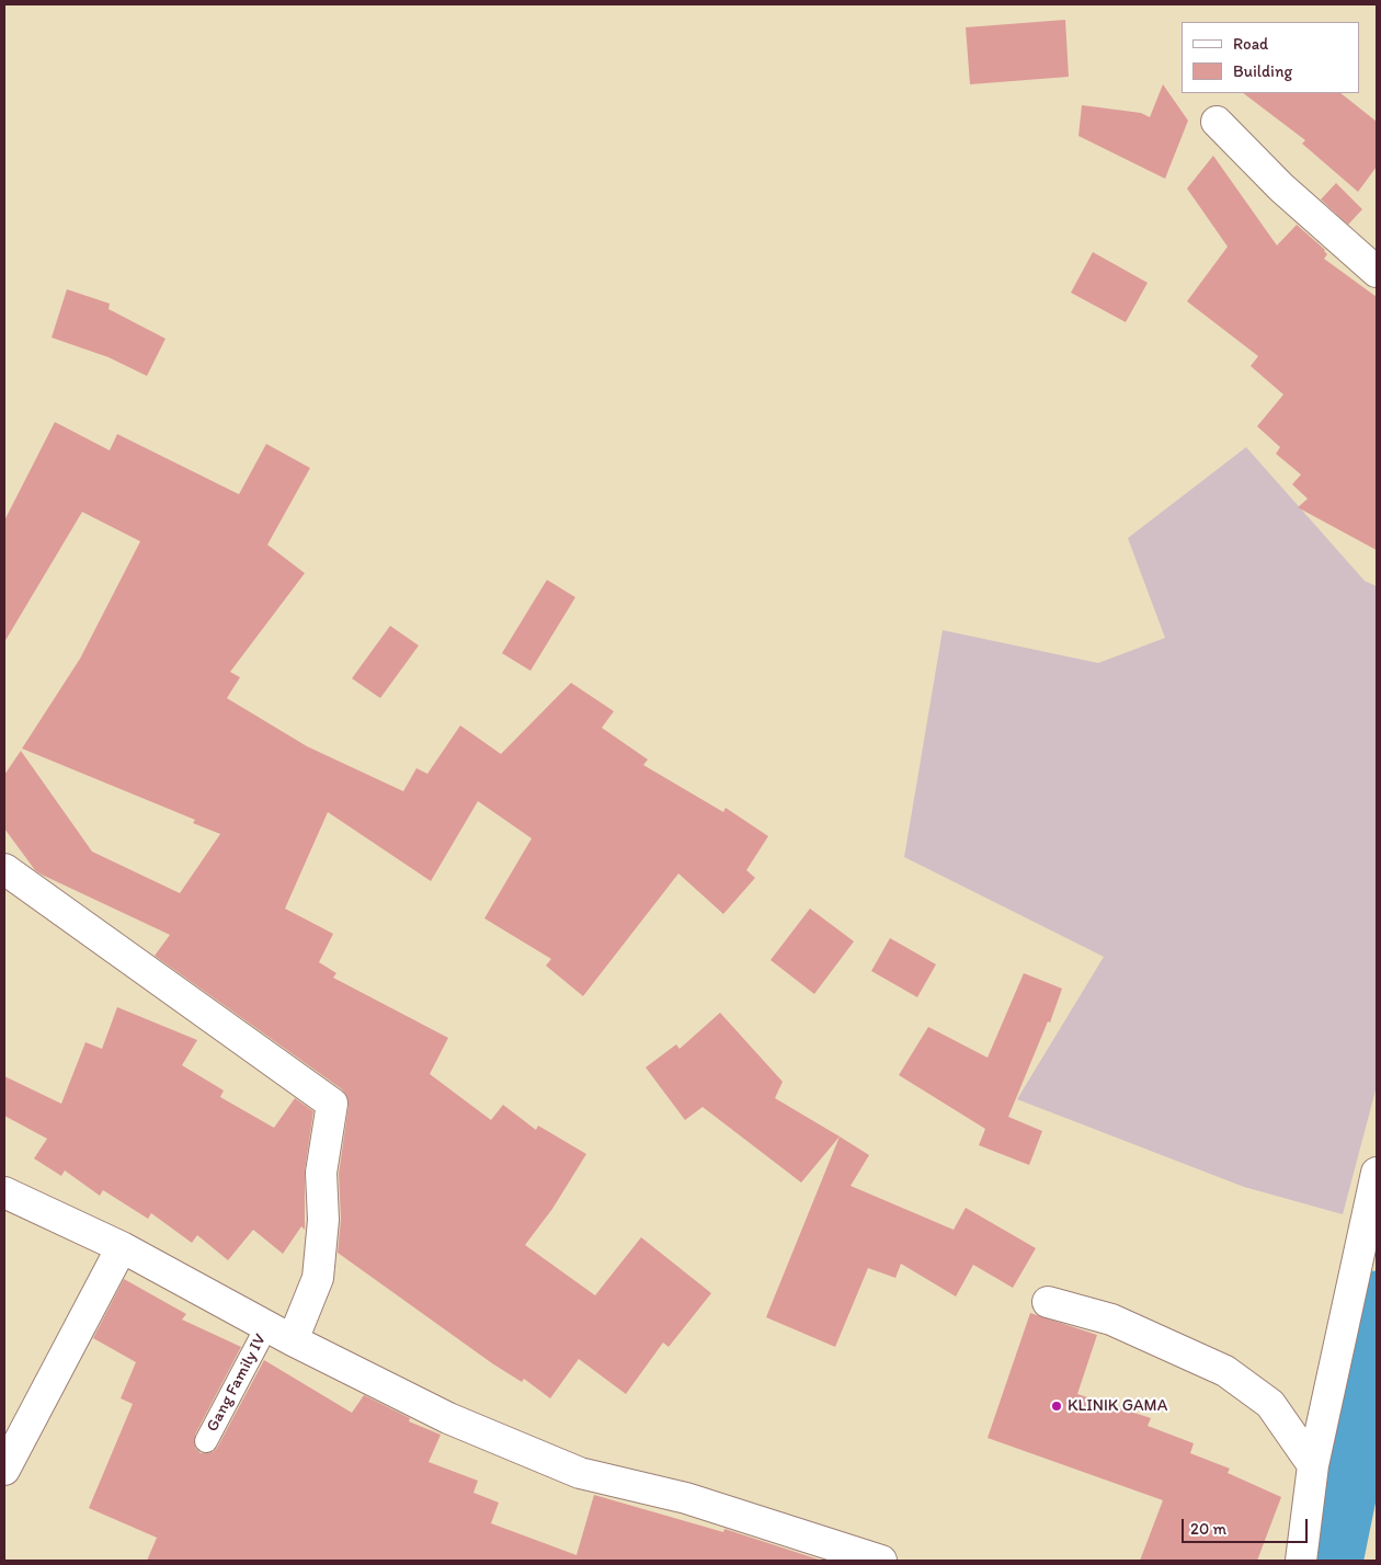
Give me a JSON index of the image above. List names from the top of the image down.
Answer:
{
  "streets": {
    "lane": ["Gang Family IV"]
  },
  "places": ["KLINIK GAMA"],
  "legend": ["Road", "Building"],
  "scale_bar": "20 m"
}
